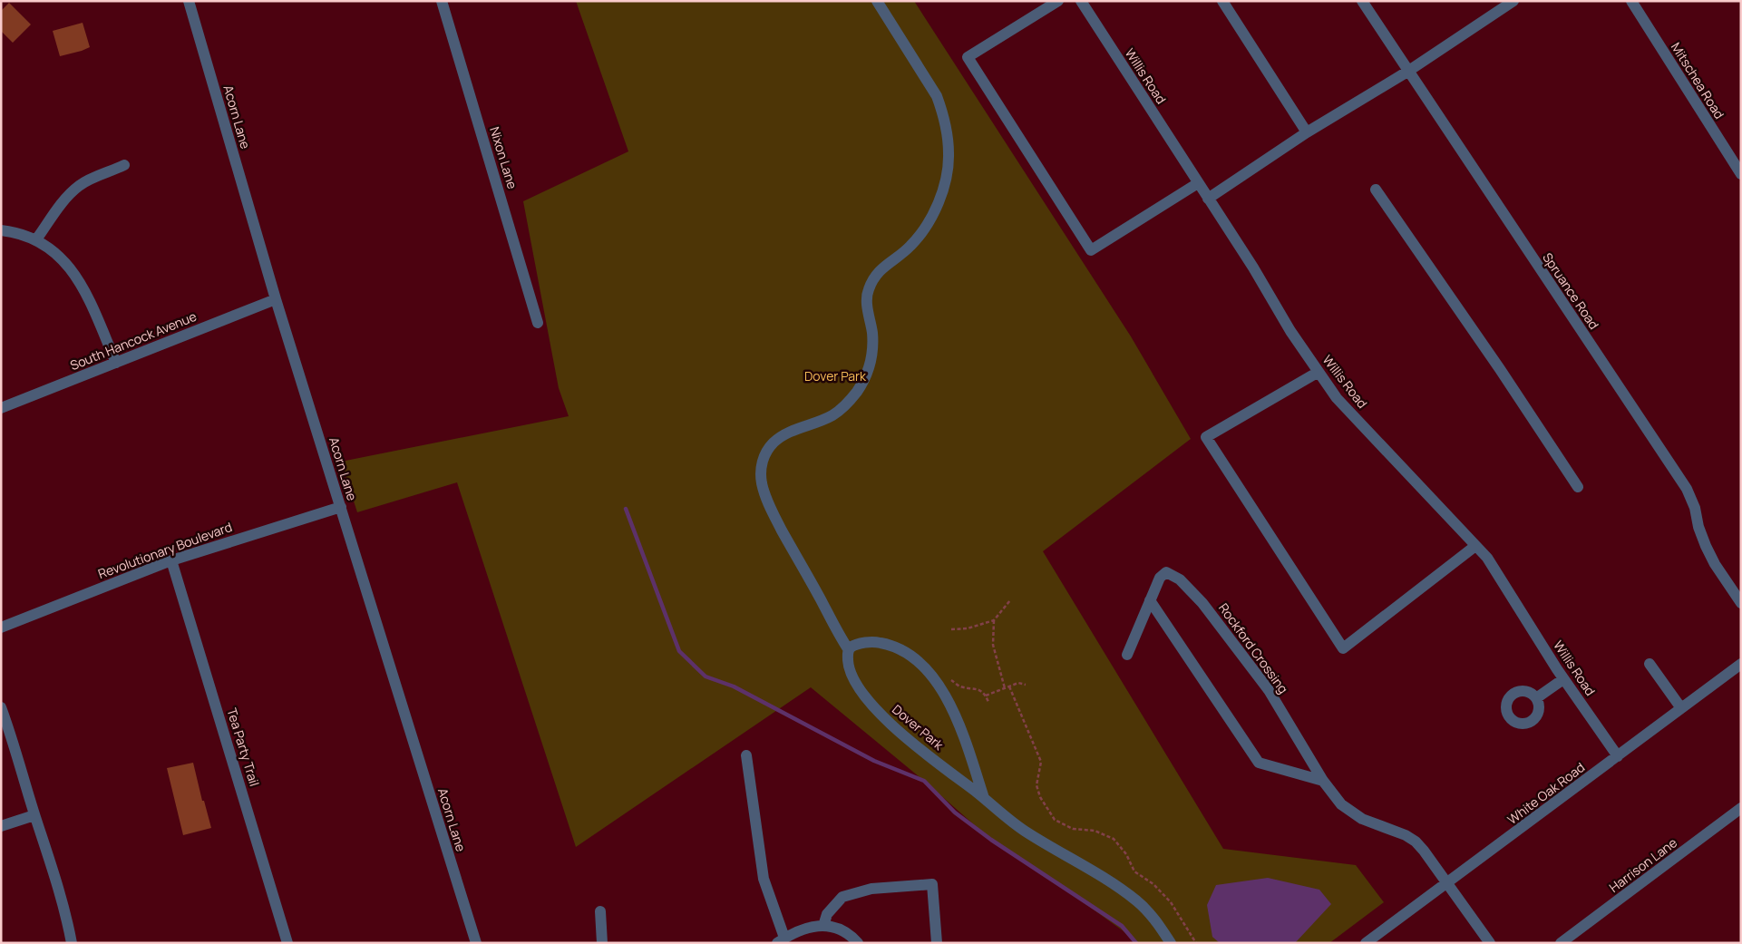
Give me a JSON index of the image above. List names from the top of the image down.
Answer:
{
  "streets": {
    "street": [
      "Willis Road",
      "Mitschea Road",
      "Acorn Lane",
      "Nixon Lane",
      "Spruance Road",
      "South Hancock Avenue",
      "Revolutionary Boulevard",
      "Rockford Crossing",
      "Dover Park",
      "Tea Party Trail",
      "White Oak Road",
      "Harrison Lane"
    ]
  },
  "crossings": [
    ["Willis Road", "White Oak Road"],
    ["Acorn Lane", "South Hancock Avenue"],
    ["Acorn Lane", "Revolutionary Boulevard"],
    ["Revolutionary Boulevard", "Tea Party Trail"],
    ["Rockford Crossing", "White Oak Road"]
  ],
  "parks": ["Dover Park"]
}
